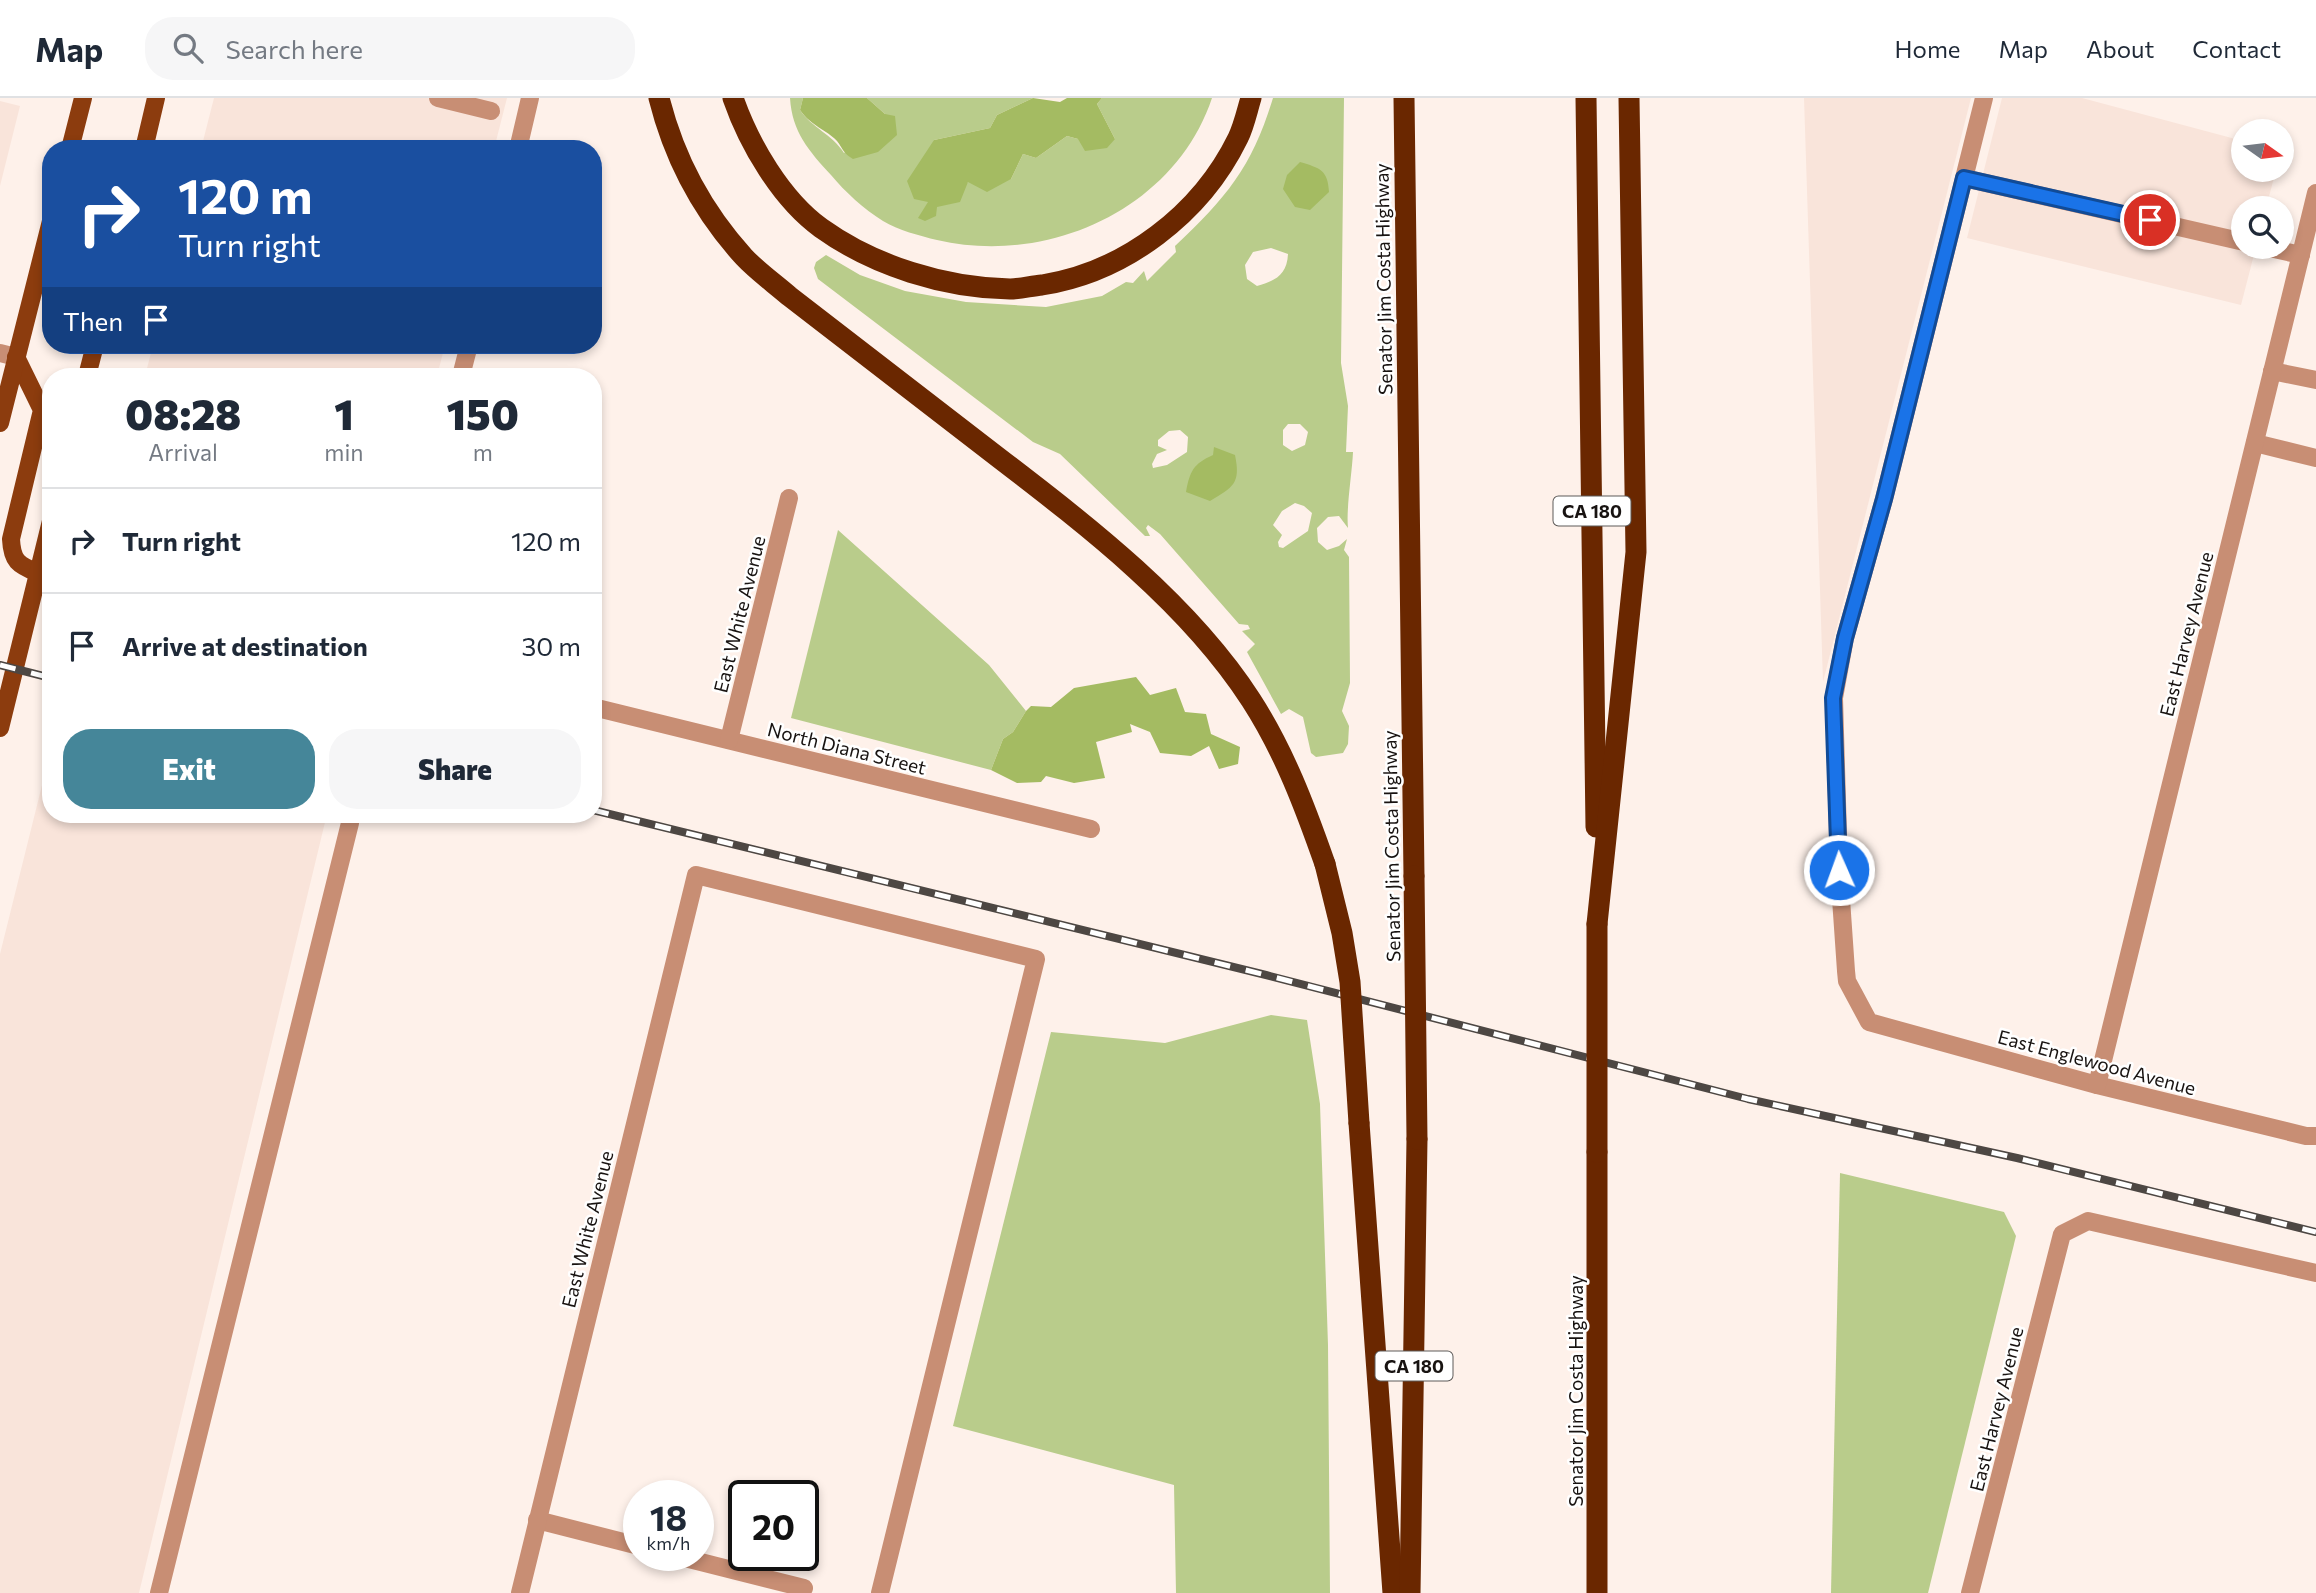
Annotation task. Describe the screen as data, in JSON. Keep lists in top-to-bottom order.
{
  "streets": {
    "highway": ["Senator Jim Costa Highway", "CA 180"],
    "street": [
      "East White Avenue",
      "East Harvey Avenue",
      "North Diana Street",
      "East Englewood Avenue"
    ]
  },
  "crossings": [
    ["East White Avenue", "North Diana Street"],
    ["East Harvey Avenue", "East Englewood Avenue"]
  ],
  "north": "right",
  "page": {
    "header": "Map",
    "search": "Search here",
    "nav": [
      "Home",
      "Map",
      "About",
      "Contact"
    ],
    "turn": ["120 m", "Turn right"],
    "then": "Then",
    "eta": [
      "08:28",
      "Arrival",
      "1",
      "min",
      "150",
      "m"
    ],
    "list": [
      {
        "name": "Turn right",
        "value": "120 m"
      },
      {
        "name": "Arrive at destination",
        "value": "30 m"
      }
    ],
    "buttons": ["Exit", "Share"],
    "speed": "18 km/h",
    "limit": "20"
  }
}
